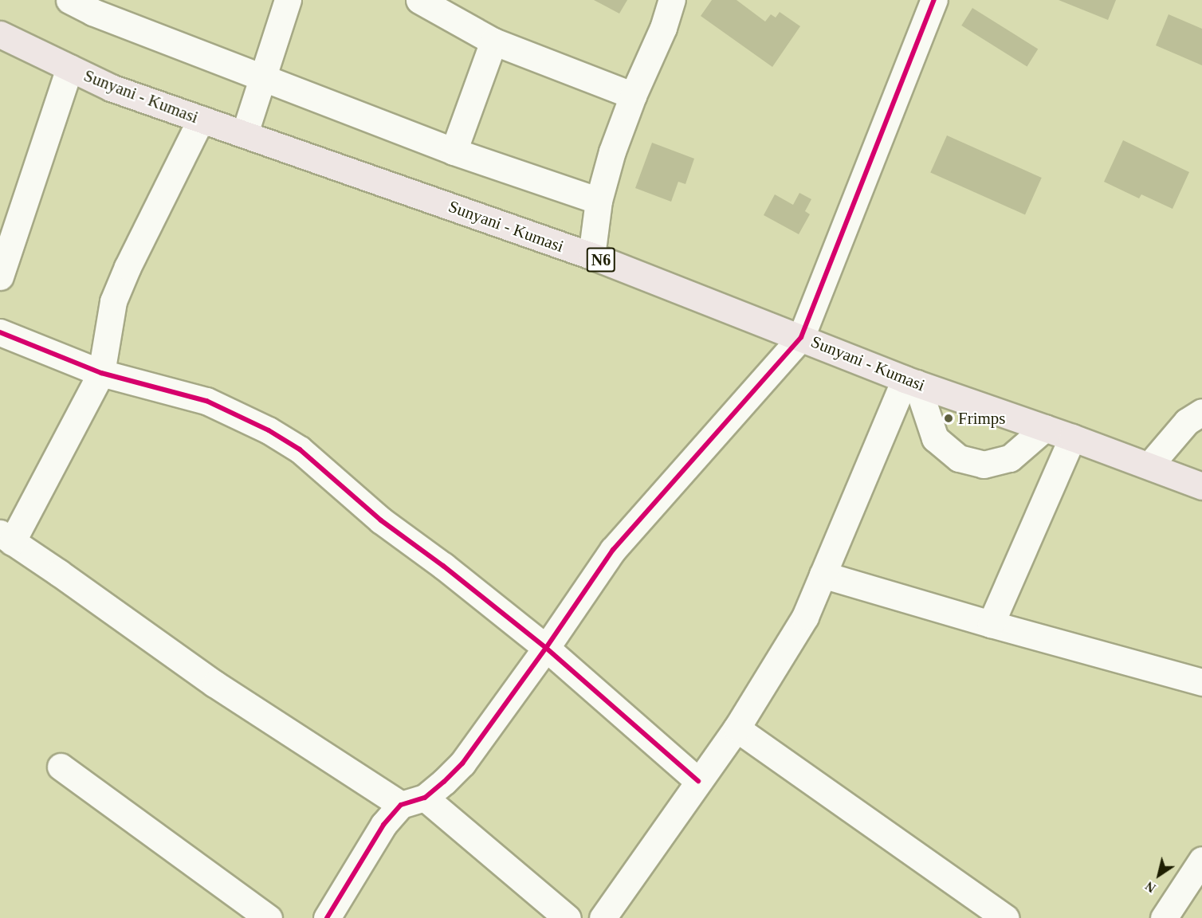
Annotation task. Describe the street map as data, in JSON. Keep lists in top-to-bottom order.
{
  "streets": {
    "main road": ["Sunyani - Kumasi", "N6"]
  },
  "places": ["Frimps"],
  "north": "bottom left"
}
